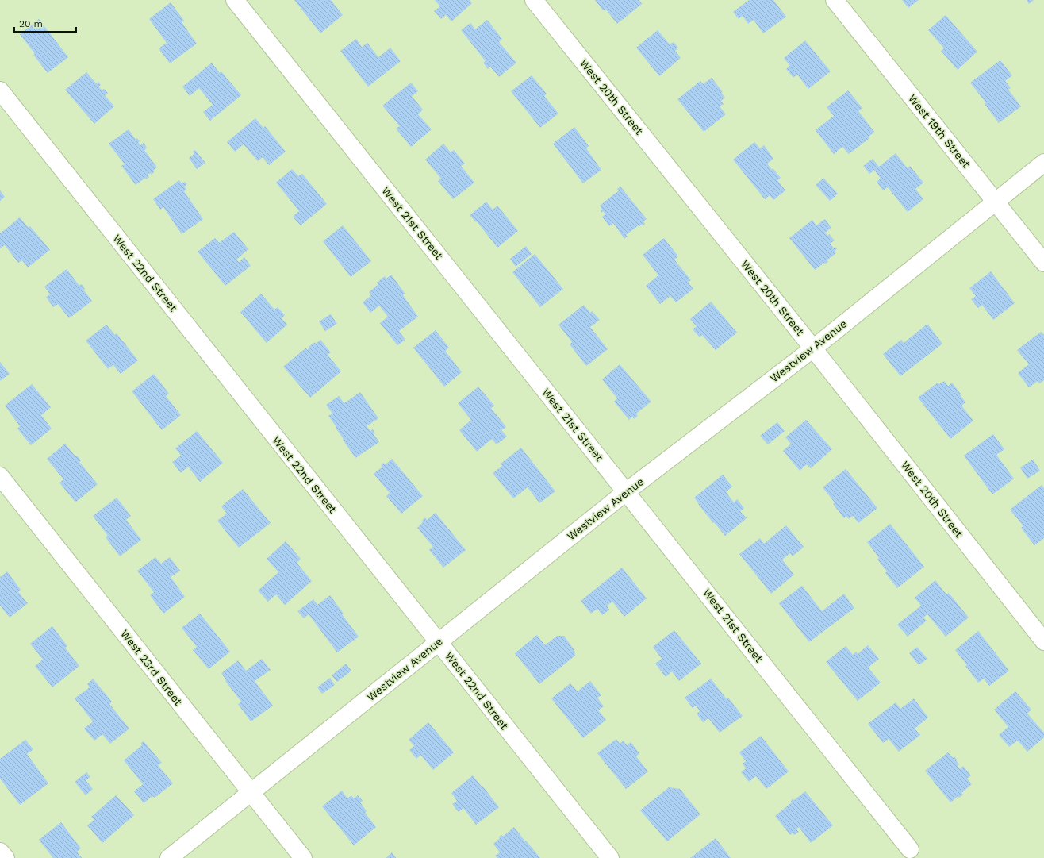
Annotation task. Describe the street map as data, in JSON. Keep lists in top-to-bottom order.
{
  "streets": {
    "street": [
      "West 20th Street",
      "West 19th Street",
      "West 21st Street",
      "West 22nd Street",
      "Westview Avenue",
      "West 23rd Street"
    ]
  },
  "crossings": [
    ["West 20th Street", "Westview Avenue"],
    ["West 19th Street", "Westview Avenue"],
    ["West 21st Street", "Westview Avenue"],
    ["West 22nd Street", "Westview Avenue"],
    ["Westview Avenue", "West 23rd Street"]
  ],
  "scale_bar": "20 m"
}
